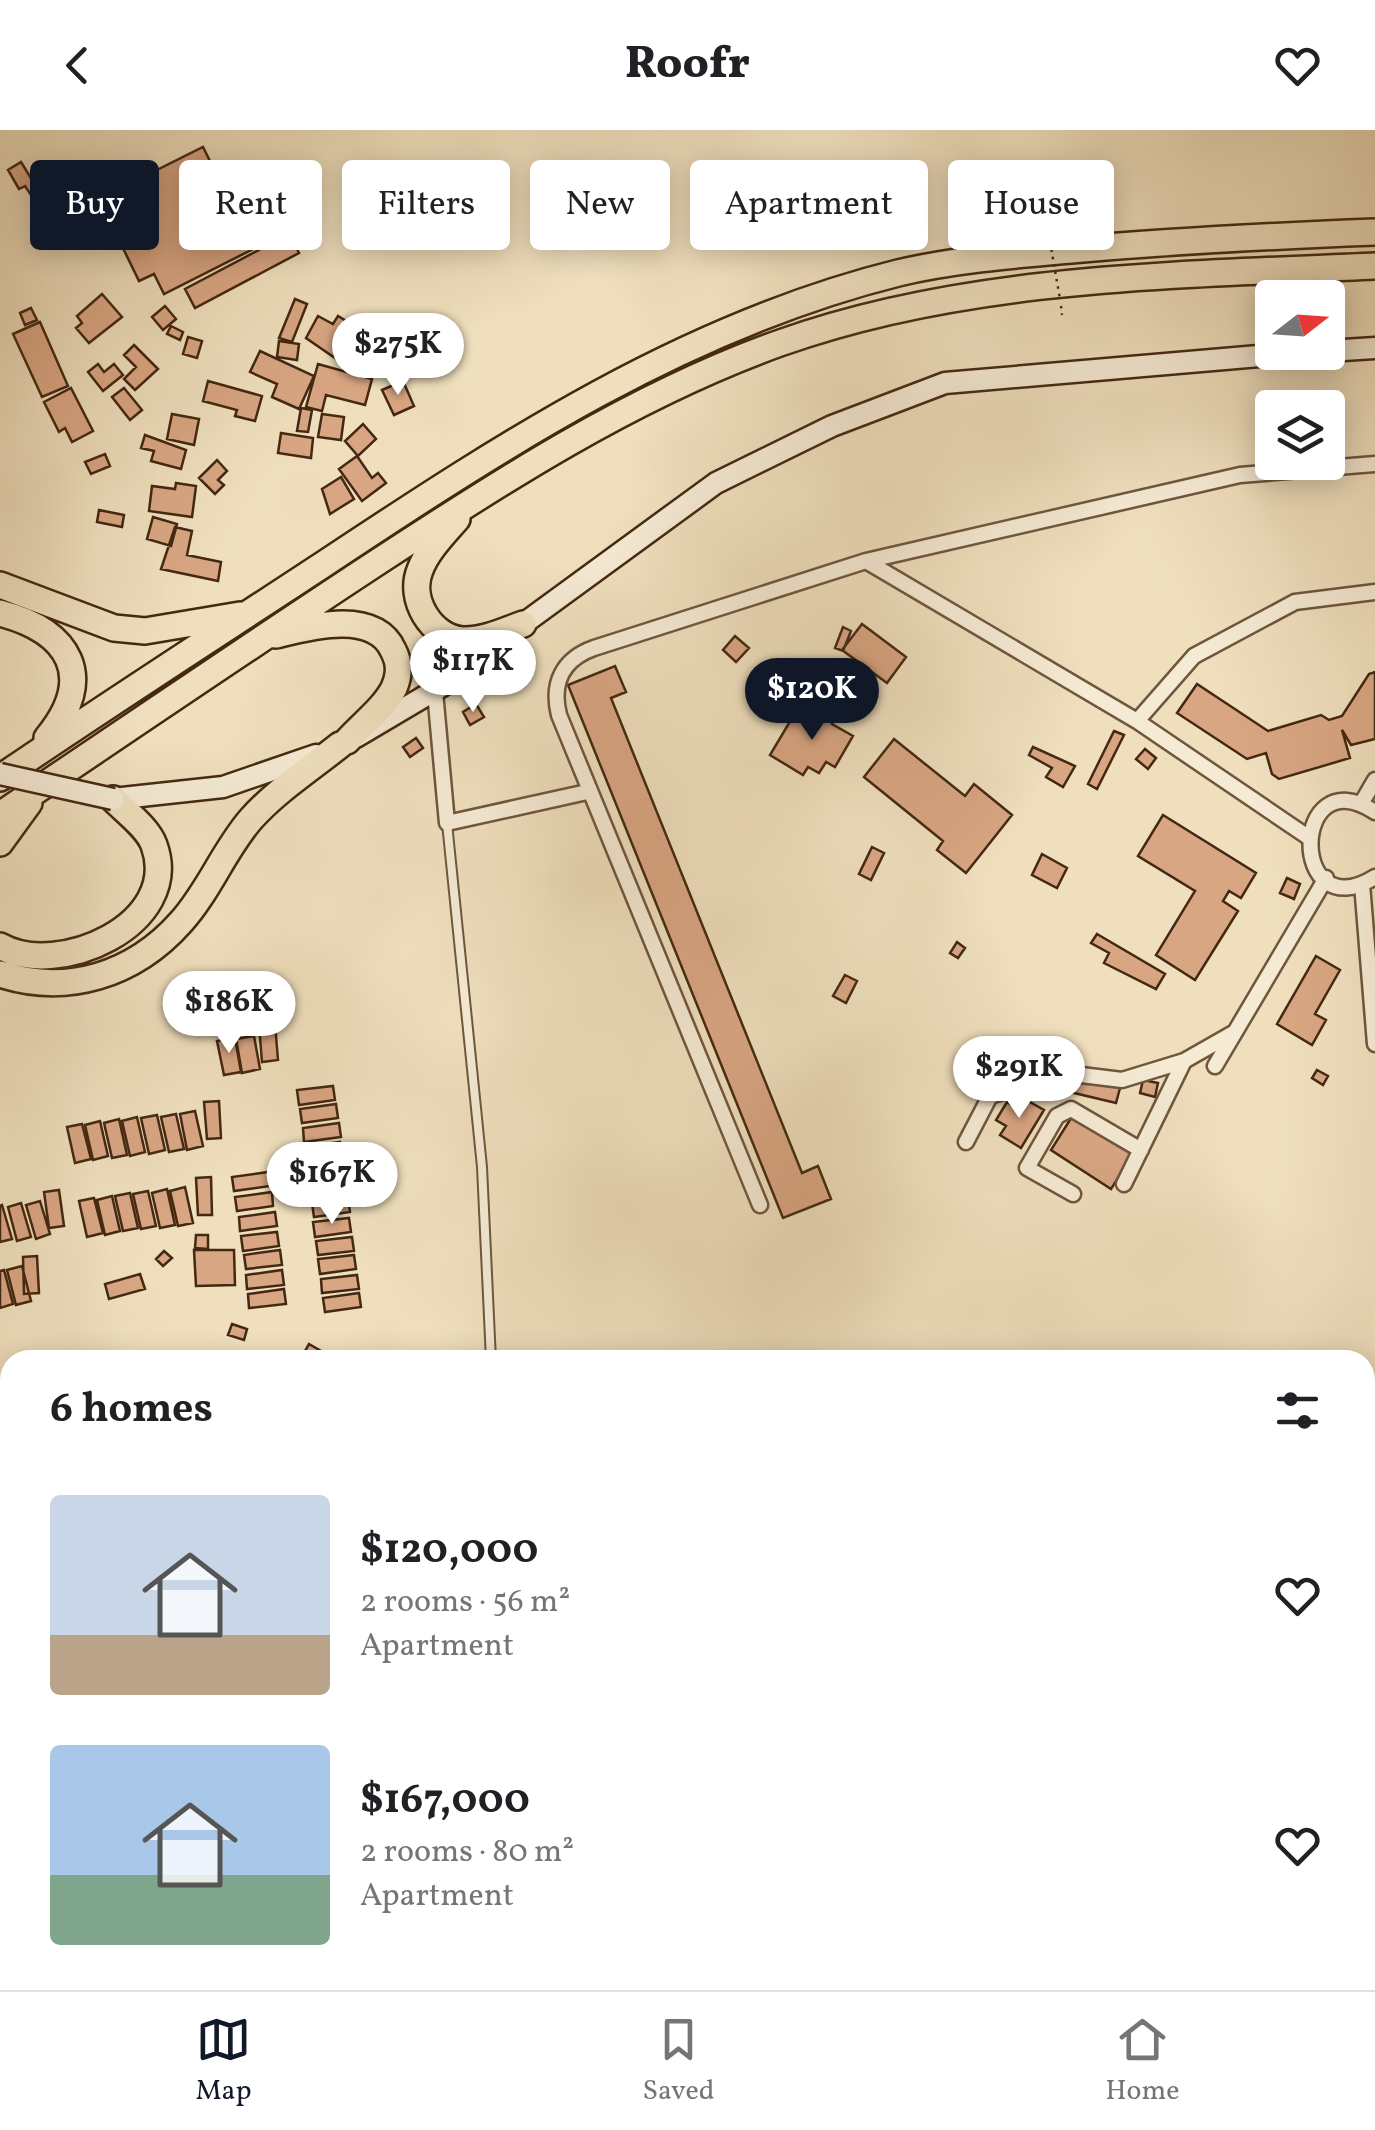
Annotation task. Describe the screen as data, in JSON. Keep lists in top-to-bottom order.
{
  "north": "right",
  "page": {
    "header": "Roofr",
    "chip": [
      "Buy",
      "Rent",
      "Filters",
      "New",
      "Apartment",
      "House"
    ],
    "price": [
      "$275K",
      "$117K",
      "$120K",
      "$186K",
      "$291K",
      "$167K"
    ],
    "heading": "6 homes",
    "list": [
      {
        "name": "$120,000",
        "note": "2 rooms · 56 m² · Apartment"
      },
      {
        "name": "$167,000",
        "note": "2 rooms · 80 m² · Apartment"
      }
    ],
    "tabs": ["Map", "Saved", "Home"]
  }
}
